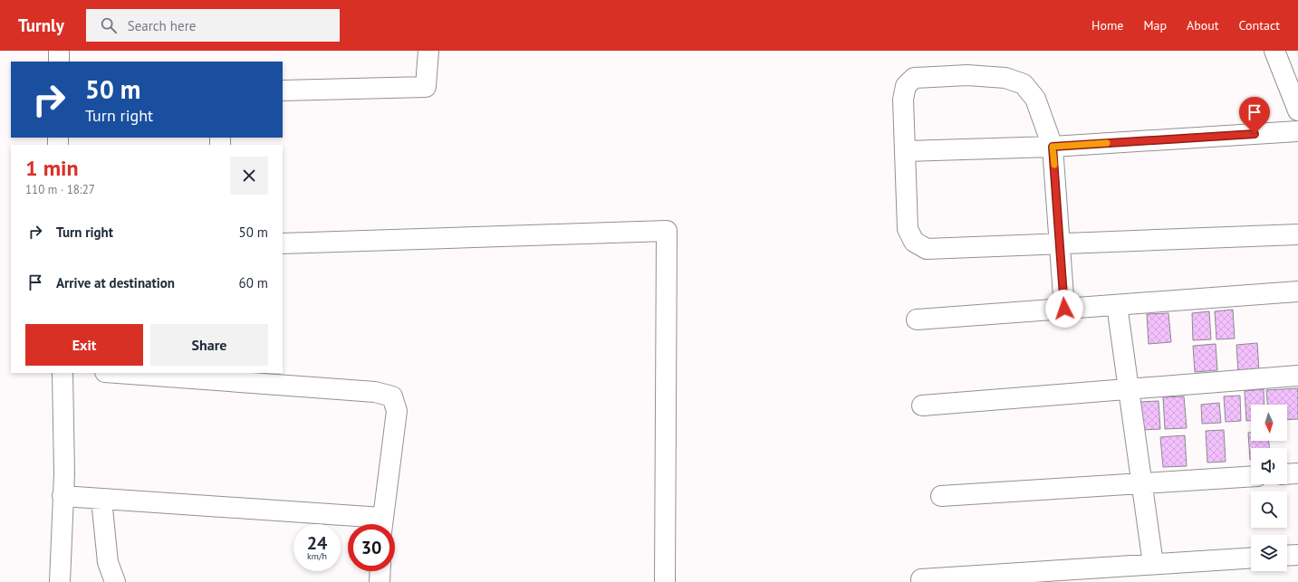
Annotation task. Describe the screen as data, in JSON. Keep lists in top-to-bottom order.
{
  "north": "bottom",
  "page": {
    "header": "Turnly",
    "search": "Search here",
    "nav": [
      "Home",
      "Map",
      "About",
      "Contact"
    ],
    "turn": ["50 m", "Turn right"],
    "heading": ["1 min", "110 m · 18:27"],
    "list": [
      {
        "name": "Turn right",
        "value": "50 m"
      },
      {
        "name": "Arrive at destination",
        "value": "60 m"
      }
    ],
    "buttons": ["Exit", "Share"],
    "speed": "24 km/h",
    "limit": "30"
  }
}
